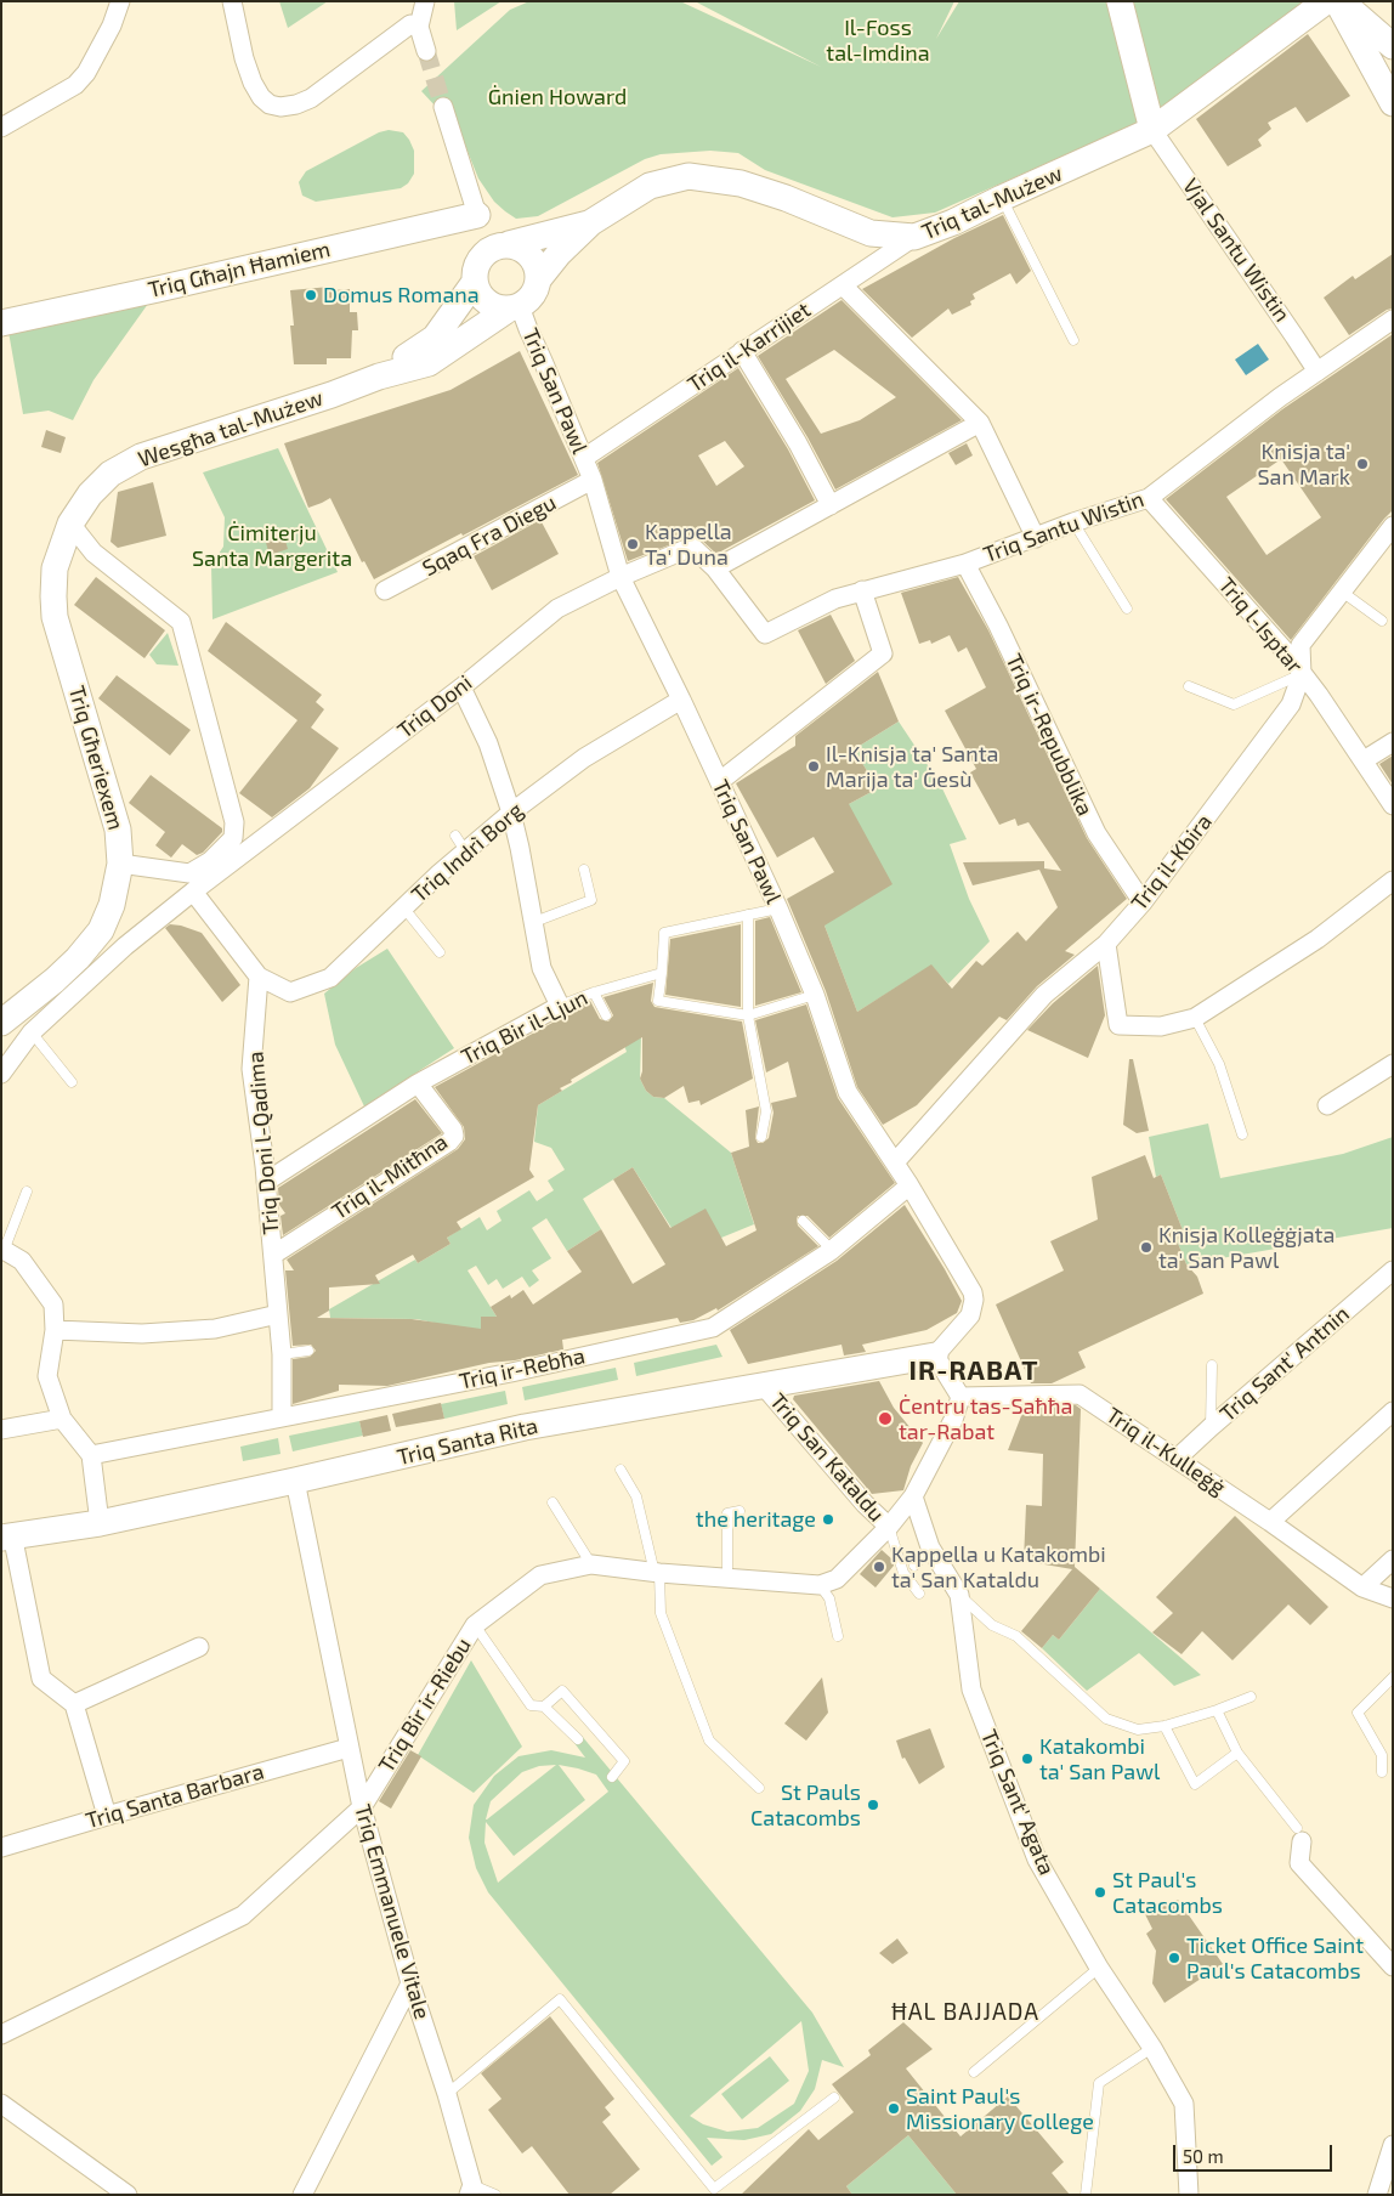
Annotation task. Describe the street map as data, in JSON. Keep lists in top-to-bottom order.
{
  "streets": {
    "street": [
      "Triq tal-Mużew",
      "Vjal Santu Wistin",
      "Triq Għajn Ħamiem",
      "Triq il-Karrijiet",
      "Triq San Pawl",
      "Wesgħa tal-Mużew",
      "Triq Santu Wistin",
      "Sqaq Fra Diegu",
      "Triq l-Isptar",
      "Triq Doni",
      "Triq ir-Repubblika",
      "Triq Għeriexem",
      "Triq Indrì Borg",
      "Triq il-Kbira",
      "Triq Bir il-Ljun",
      "Triq Doni l-Qadima",
      "Triq il-Mitħna",
      "Triq Sant' Antnin",
      "Triq ir-Rebħa",
      "Triq Santa Rita",
      "Triq il-Kulleġġ",
      "Triq San Kataldu",
      "Triq Bir ir-Riebu",
      "Triq Santa Barbara",
      "Triq Sant' Agata",
      "Triq Emmanuele Vitale"
    ]
  },
  "crossings": [
    ["Triq tal-Mużew", "Vjal Santu Wistin"],
    ["Triq tal-Mużew", "Triq il-Karrijiet"],
    ["Triq tal-Mużew", "Triq San Pawl"],
    ["Triq tal-Mużew", "Wesgħa tal-Mużew"],
    ["Vjal Santu Wistin", "Triq Santu Wistin"],
    ["Triq il-Karrijiet", "Triq San Pawl"],
    ["Triq San Pawl", "Wesgħa tal-Mużew"],
    ["Triq San Pawl", "Sqaq Fra Diegu"],
    ["Triq San Pawl", "Triq Doni"],
    ["Triq San Pawl", "Triq Indrì Borg"],
    ["Triq San Pawl", "Triq il-Kbira"],
    ["Triq San Pawl", "Triq ir-Rebħa"],
    ["Triq San Pawl", "Triq Santa Rita"],
    ["Wesgħa tal-Mużew", "Triq Għeriexem"],
    ["Triq Santu Wistin", "Triq l-Isptar"],
    ["Triq Santu Wistin", "Triq Doni"],
    ["Triq Santu Wistin", "Triq ir-Repubblika"],
    ["Triq l-Isptar", "Triq il-Kbira"],
    ["Triq ir-Repubblika", "Triq il-Kbira"],
    ["Triq Indrì Borg", "Triq Doni l-Qadima"],
    ["Triq Bir il-Ljun", "Triq Doni l-Qadima"],
    ["Triq Bir il-Ljun", "Triq il-Mitħna"],
    ["Triq Doni l-Qadima", "Triq il-Mitħna"],
    ["Triq Doni l-Qadima", "Triq ir-Rebħa"],
    ["Triq Sant' Antnin", "Triq il-Kulleġġ"],
    ["Triq Santa Rita", "Triq San Kataldu"],
    ["Triq Santa Rita", "Triq Emmanuele Vitale"],
    ["Triq il-Kulleġġ", "Triq San Kataldu"],
    ["Triq San Kataldu", "Triq Sant' Agata"],
    ["Triq Bir ir-Riebu", "Triq Emmanuele Vitale"],
    ["Triq Santa Barbara", "Triq Emmanuele Vitale"]
  ],
  "districts": ["IR-RABAT", "ĦAL BAJJADA"],
  "parks": ["Il-Foss tal-Imdina", "Ġnien Howard", "Ċimiterju Santa Margerita"],
  "places": [
    "Domus Romana",
    "Knisja ta' San Mark",
    "Kappella Ta' Duna",
    "Il-Knisja ta' Santa Marija ta' Ġesù",
    "Knisja Kolleġġjata ta' San Pawl",
    "Ċentru tas-Saħħa tar-Rabat",
    "the heritage",
    "Kappella u Katakombi ta' San Kataldu",
    "Katakombi ta' San Pawl",
    "St Pauls Catacombs",
    "St Paul's Catacombs",
    "Ticket Office Saint Paul's Catacombs",
    "Saint Paul's Missionary College"
  ],
  "scale_bar": "50 m"
}
